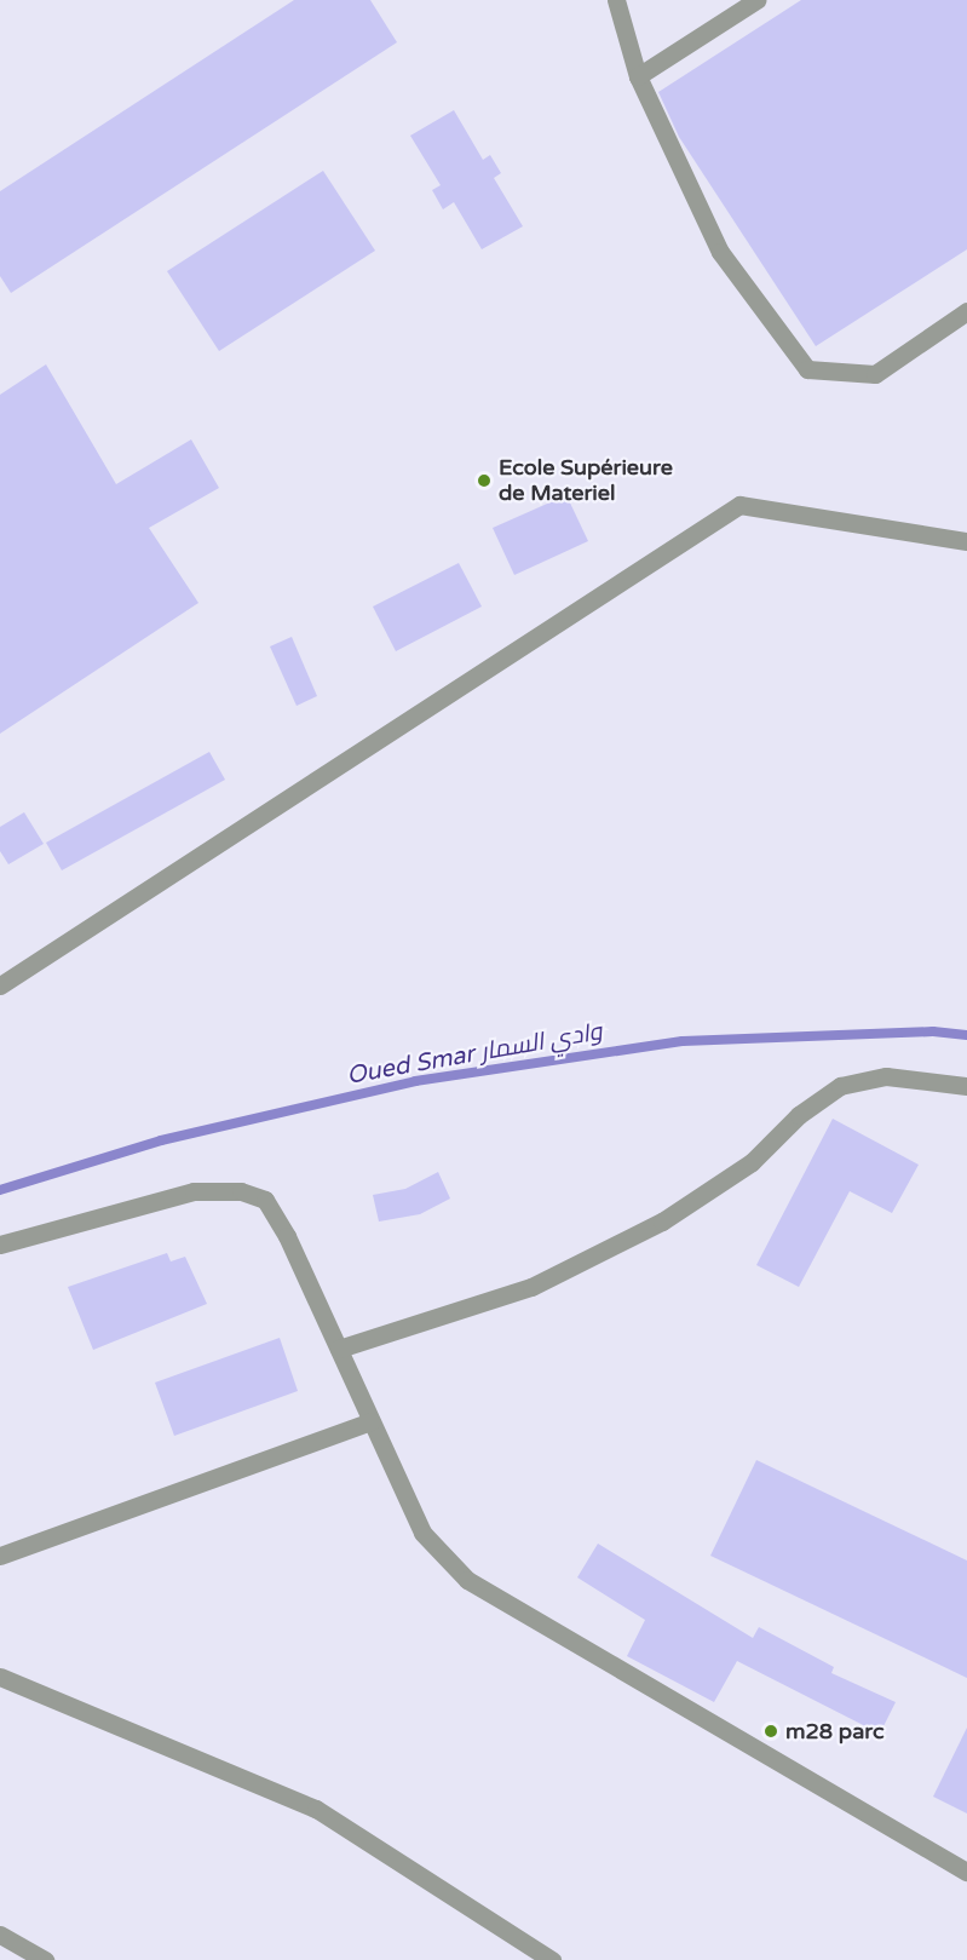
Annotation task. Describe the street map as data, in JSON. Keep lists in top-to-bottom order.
{
  "water": ["Oued Smar وادي السمار"],
  "places": ["Ecole Supérieure de Materiel", "m28 parc"]
}
